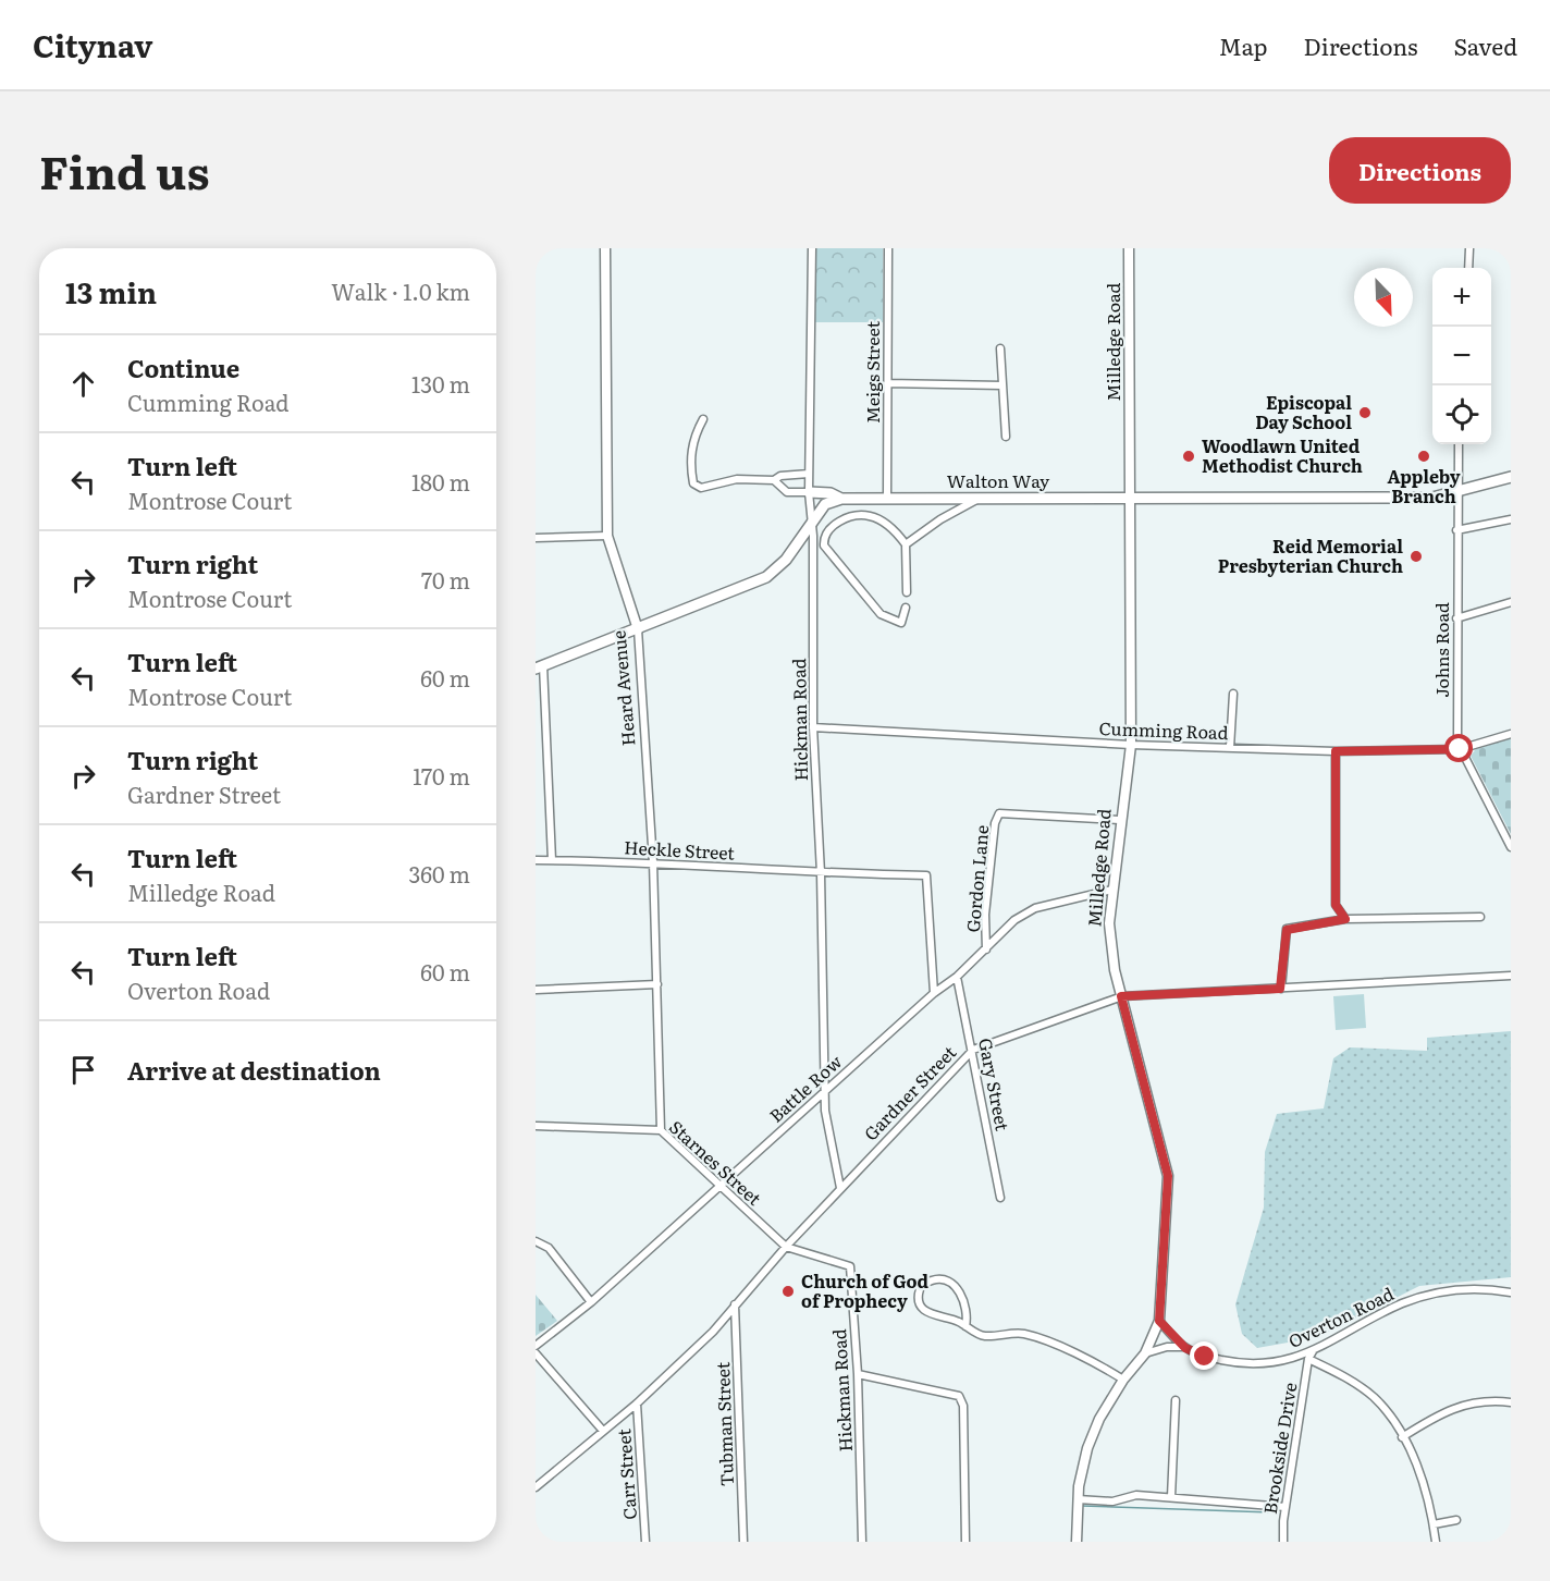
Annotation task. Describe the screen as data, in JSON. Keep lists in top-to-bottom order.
{
  "streets": {
    "main road": ["Walton Way"],
    "street": [
      "Milledge Road",
      "Meigs Street",
      "Johns Road",
      "Heard Avenue",
      "Hickman Road",
      "Cumming Road",
      "Heckle Street",
      "Gordon Lane",
      "Gary Street",
      "Battle Row",
      "Gardner Street",
      "Starnes Street",
      "Overton Road",
      "Tubman Street",
      "Brookside Drive",
      "Carr Street"
    ]
  },
  "crossings": [
    ["Milledge Road", "Walton Way"],
    ["Milledge Road", "Cumming Road"],
    ["Milledge Road", "Gordon Lane"],
    ["Milledge Road", "Battle Row"],
    ["Milledge Road", "Gardner Street"],
    ["Milledge Road", "Overton Road"],
    ["Meigs Street", "Walton Way"],
    ["Walton Way", "Johns Road"],
    ["Walton Way", "Hickman Road"],
    ["Johns Road", "Cumming Road"],
    ["Heard Avenue", "Heckle Street"],
    ["Heard Avenue", "Starnes Street"],
    ["Hickman Road", "Cumming Road"],
    ["Hickman Road", "Heckle Street"],
    ["Hickman Road", "Battle Row"],
    ["Hickman Road", "Gardner Street"],
    ["Hickman Road", "Starnes Street"],
    ["Gordon Lane", "Battle Row"],
    ["Gary Street", "Battle Row"],
    ["Gary Street", "Gardner Street"],
    ["Battle Row", "Starnes Street"],
    ["Gardner Street", "Starnes Street"],
    ["Gardner Street", "Tubman Street"],
    ["Gardner Street", "Carr Street"]
  ],
  "places": [
    "Episcopal Day School",
    "Woodlawn United Methodist Church",
    "Appleby Branch",
    "Reid Memorial Presbyterian Church",
    "Church of God of Prophecy"
  ],
  "north": "bottom right",
  "page": {
    "header": "Citynav",
    "nav": ["Map", "Directions", "Saved"],
    "title": "Find us",
    "buttons": "Directions",
    "heading": ["13 min", "Walk · 1.0 km"],
    "map_buttons": ["+", "−"],
    "list": [
      ["Continue", "Cumming Road", "130 m"],
      ["Turn left", "Montrose Court", "180 m"],
      ["Turn right", "Montrose Court", "70 m"],
      ["Turn left", "Montrose Court", "60 m"],
      ["Turn right", "Gardner Street", "170 m"],
      ["Turn left", "Milledge Road", "360 m"],
      ["Turn left", "Overton Road", "60 m"],
      "Arrive at destination"
    ]
  }
}
